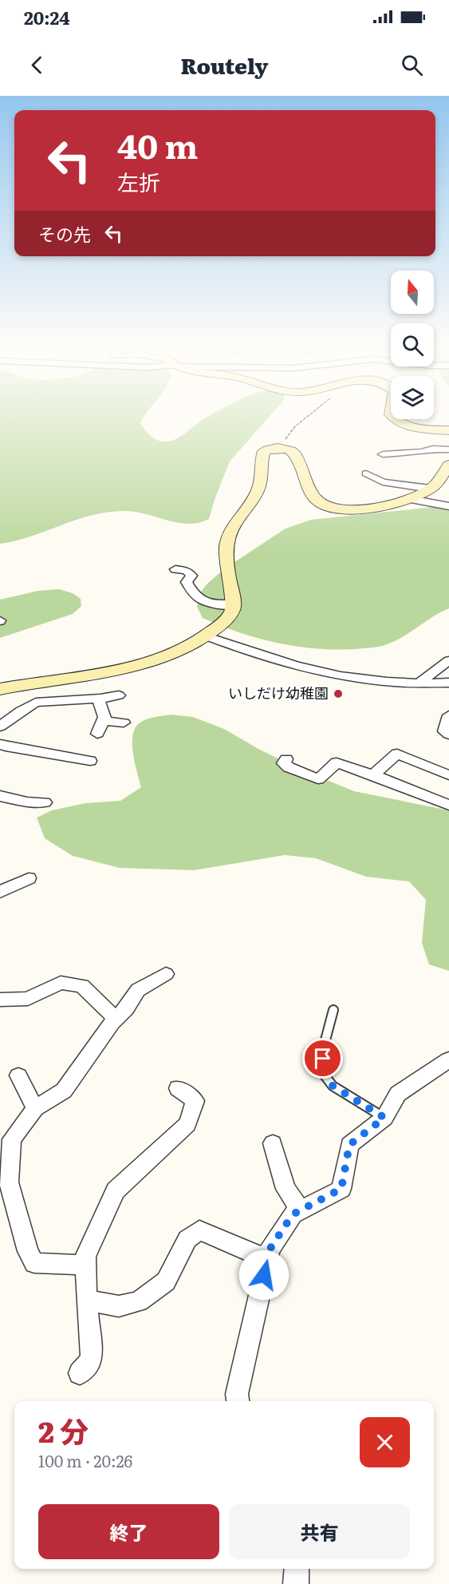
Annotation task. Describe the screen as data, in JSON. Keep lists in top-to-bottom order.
{
  "places": ["いしだけ幼稚園"],
  "north": "top",
  "page": {
    "status": "20:24",
    "header": "Routely",
    "turn": ["40 m", "左折"],
    "then": "その先",
    "heading": ["2 分", "100 m · 20:26"],
    "buttons": ["終了", "共有"]
  }
}
